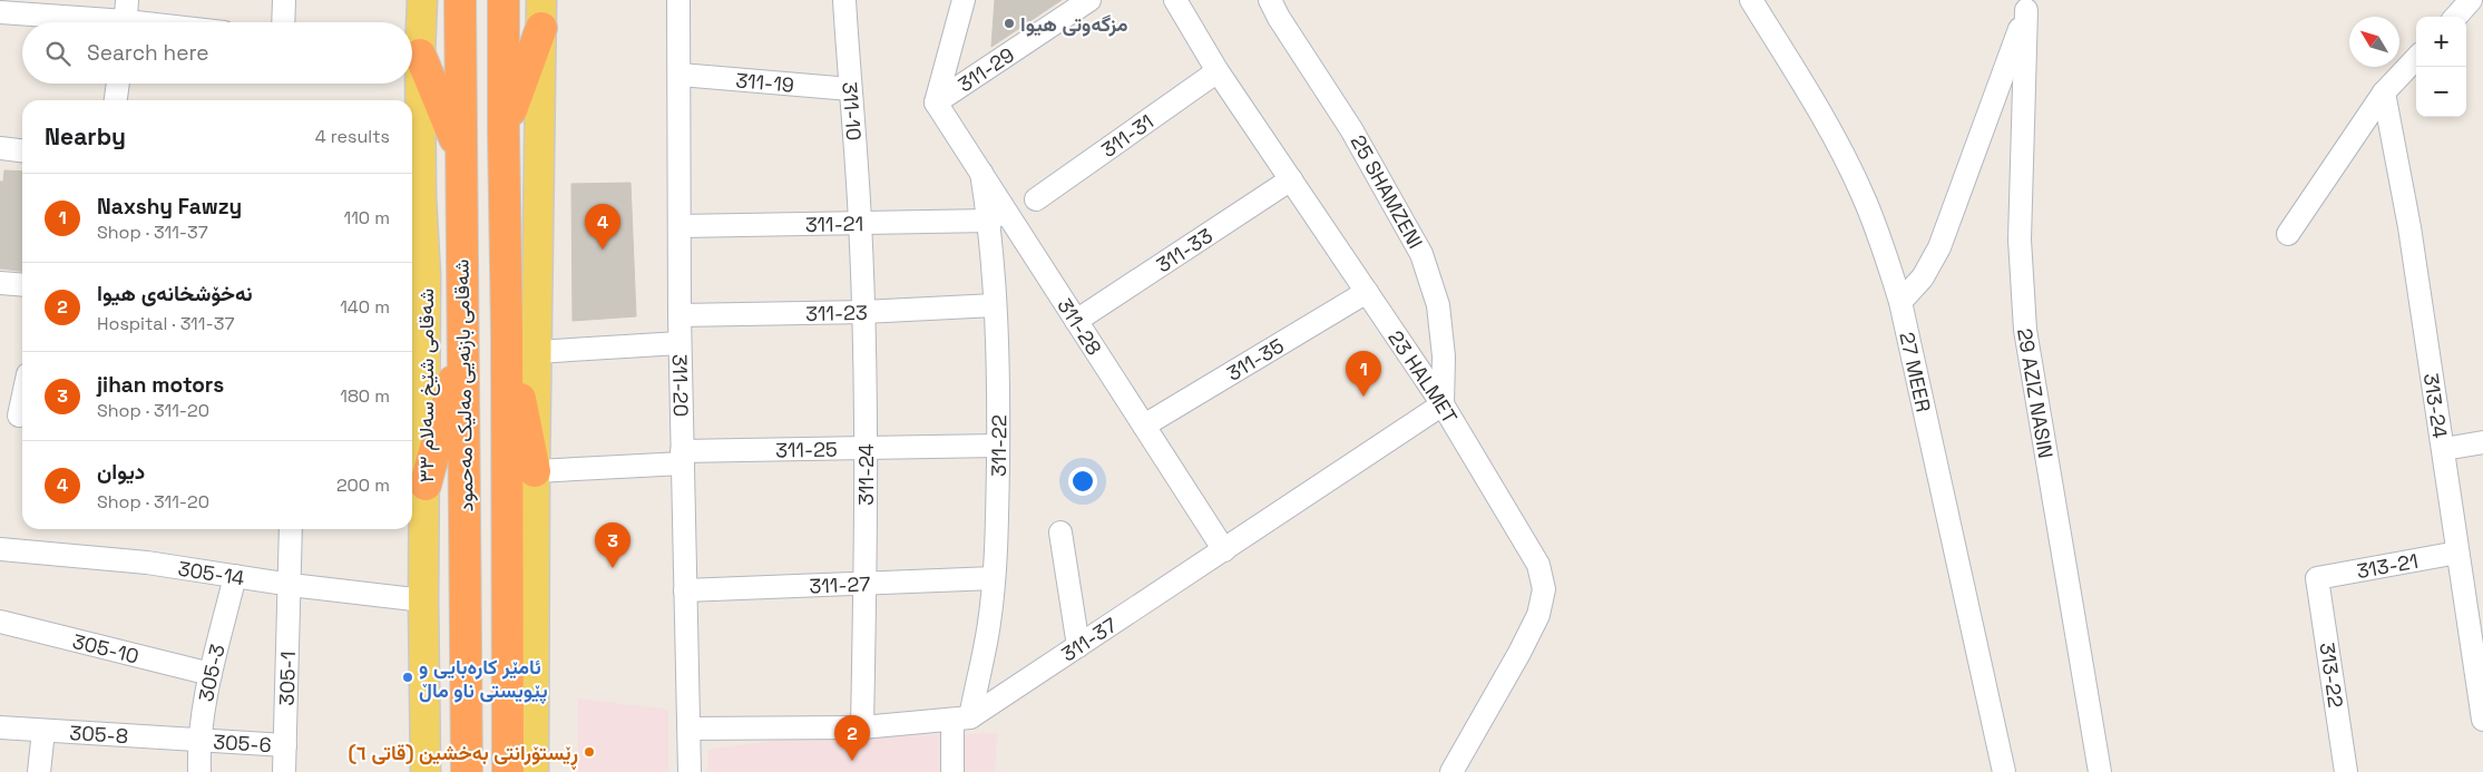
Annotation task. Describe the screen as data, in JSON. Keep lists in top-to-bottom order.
{
  "streets": {
    "highway": ["شەقامی بازنەیی مەلیک مەحمود"],
    "main road": ["شەقامی شێخ سەلام ٣٣"],
    "street": [
      "311-29",
      "311-19",
      "311-10",
      "311-31",
      "25 SHAMZENI",
      "311-21",
      "311-33",
      "311-23",
      "311-28",
      "311-35",
      "27 MEER",
      "23 HALMET",
      "311-20",
      "29 AZIZ NASIN",
      "313-24",
      "311-22",
      "311-25",
      "311-24",
      "313-21",
      "305-14",
      "311-27",
      "311-37",
      "305-10",
      "305-3",
      "313-22",
      "305-1",
      "305-8",
      "305-6"
    ]
  },
  "crossings": [
    ["311-29", "311-22"],
    ["311-19", "311-10"],
    ["311-19", "311-20"],
    ["311-10", "311-21"],
    ["311-10", "311-24"],
    ["311-31", "23 HALMET"],
    ["25 SHAMZENI", "23 HALMET"],
    ["25 SHAMZENI", "311-37"],
    ["311-21", "311-28"],
    ["311-21", "311-20"],
    ["311-21", "311-22"],
    ["311-21", "311-24"],
    ["311-33", "311-28"],
    ["311-33", "23 HALMET"],
    ["311-23", "311-20"],
    ["311-23", "311-22"],
    ["311-23", "311-24"],
    ["311-28", "311-35"],
    ["311-28", "311-22"],
    ["311-28", "311-37"],
    ["311-35", "23 HALMET"],
    ["27 MEER", "29 AZIZ NASIN"],
    ["23 HALMET", "311-37"],
    ["شەقامی شێخ سەلام ٣٣", "305-14"],
    ["311-20", "311-25"],
    ["311-20", "311-27"],
    ["311-20", "311-37"],
    ["313-24", "313-21"],
    ["311-22", "311-25"],
    ["311-22", "311-27"],
    ["311-22", "311-37"],
    ["311-25", "311-24"],
    ["311-24", "311-27"],
    ["311-24", "311-37"],
    ["313-21", "313-22"],
    ["305-14", "305-3"],
    ["305-14", "305-1"],
    ["305-10", "305-3"],
    ["305-3", "305-8"],
    ["305-3", "305-6"],
    ["305-1", "305-6"],
    ["305-8", "305-6"]
  ],
  "places": ["مزگەوتی هیوا", "ئامێر کارەبایی و پێویستی ناو ماڵ", "ڕێستۆرانتی بە‌خشین (قاتی ٦)"],
  "north": "top left",
  "page": {
    "map_buttons": ["+", "−"],
    "search": "Search here",
    "heading": ["Nearby", "4 results"],
    "list": [
      {
        "mark": "1",
        "name": "Naxshy Fawzy",
        "note": "Shop · 311-37",
        "value": "110 m"
      },
      {
        "mark": "2",
        "name": "نەخۆشخانەی هیوا",
        "note": "Hospital · 311-37",
        "value": "140 m"
      },
      {
        "mark": "3",
        "name": "jihan motors",
        "note": "Shop · 311-20",
        "value": "180 m"
      },
      {
        "mark": "4",
        "name": "دیوان",
        "note": "Shop · 311-20",
        "value": "200 m"
      }
    ],
    "pins": [
      "4",
      "1",
      "3",
      "2"
    ]
  }
}
